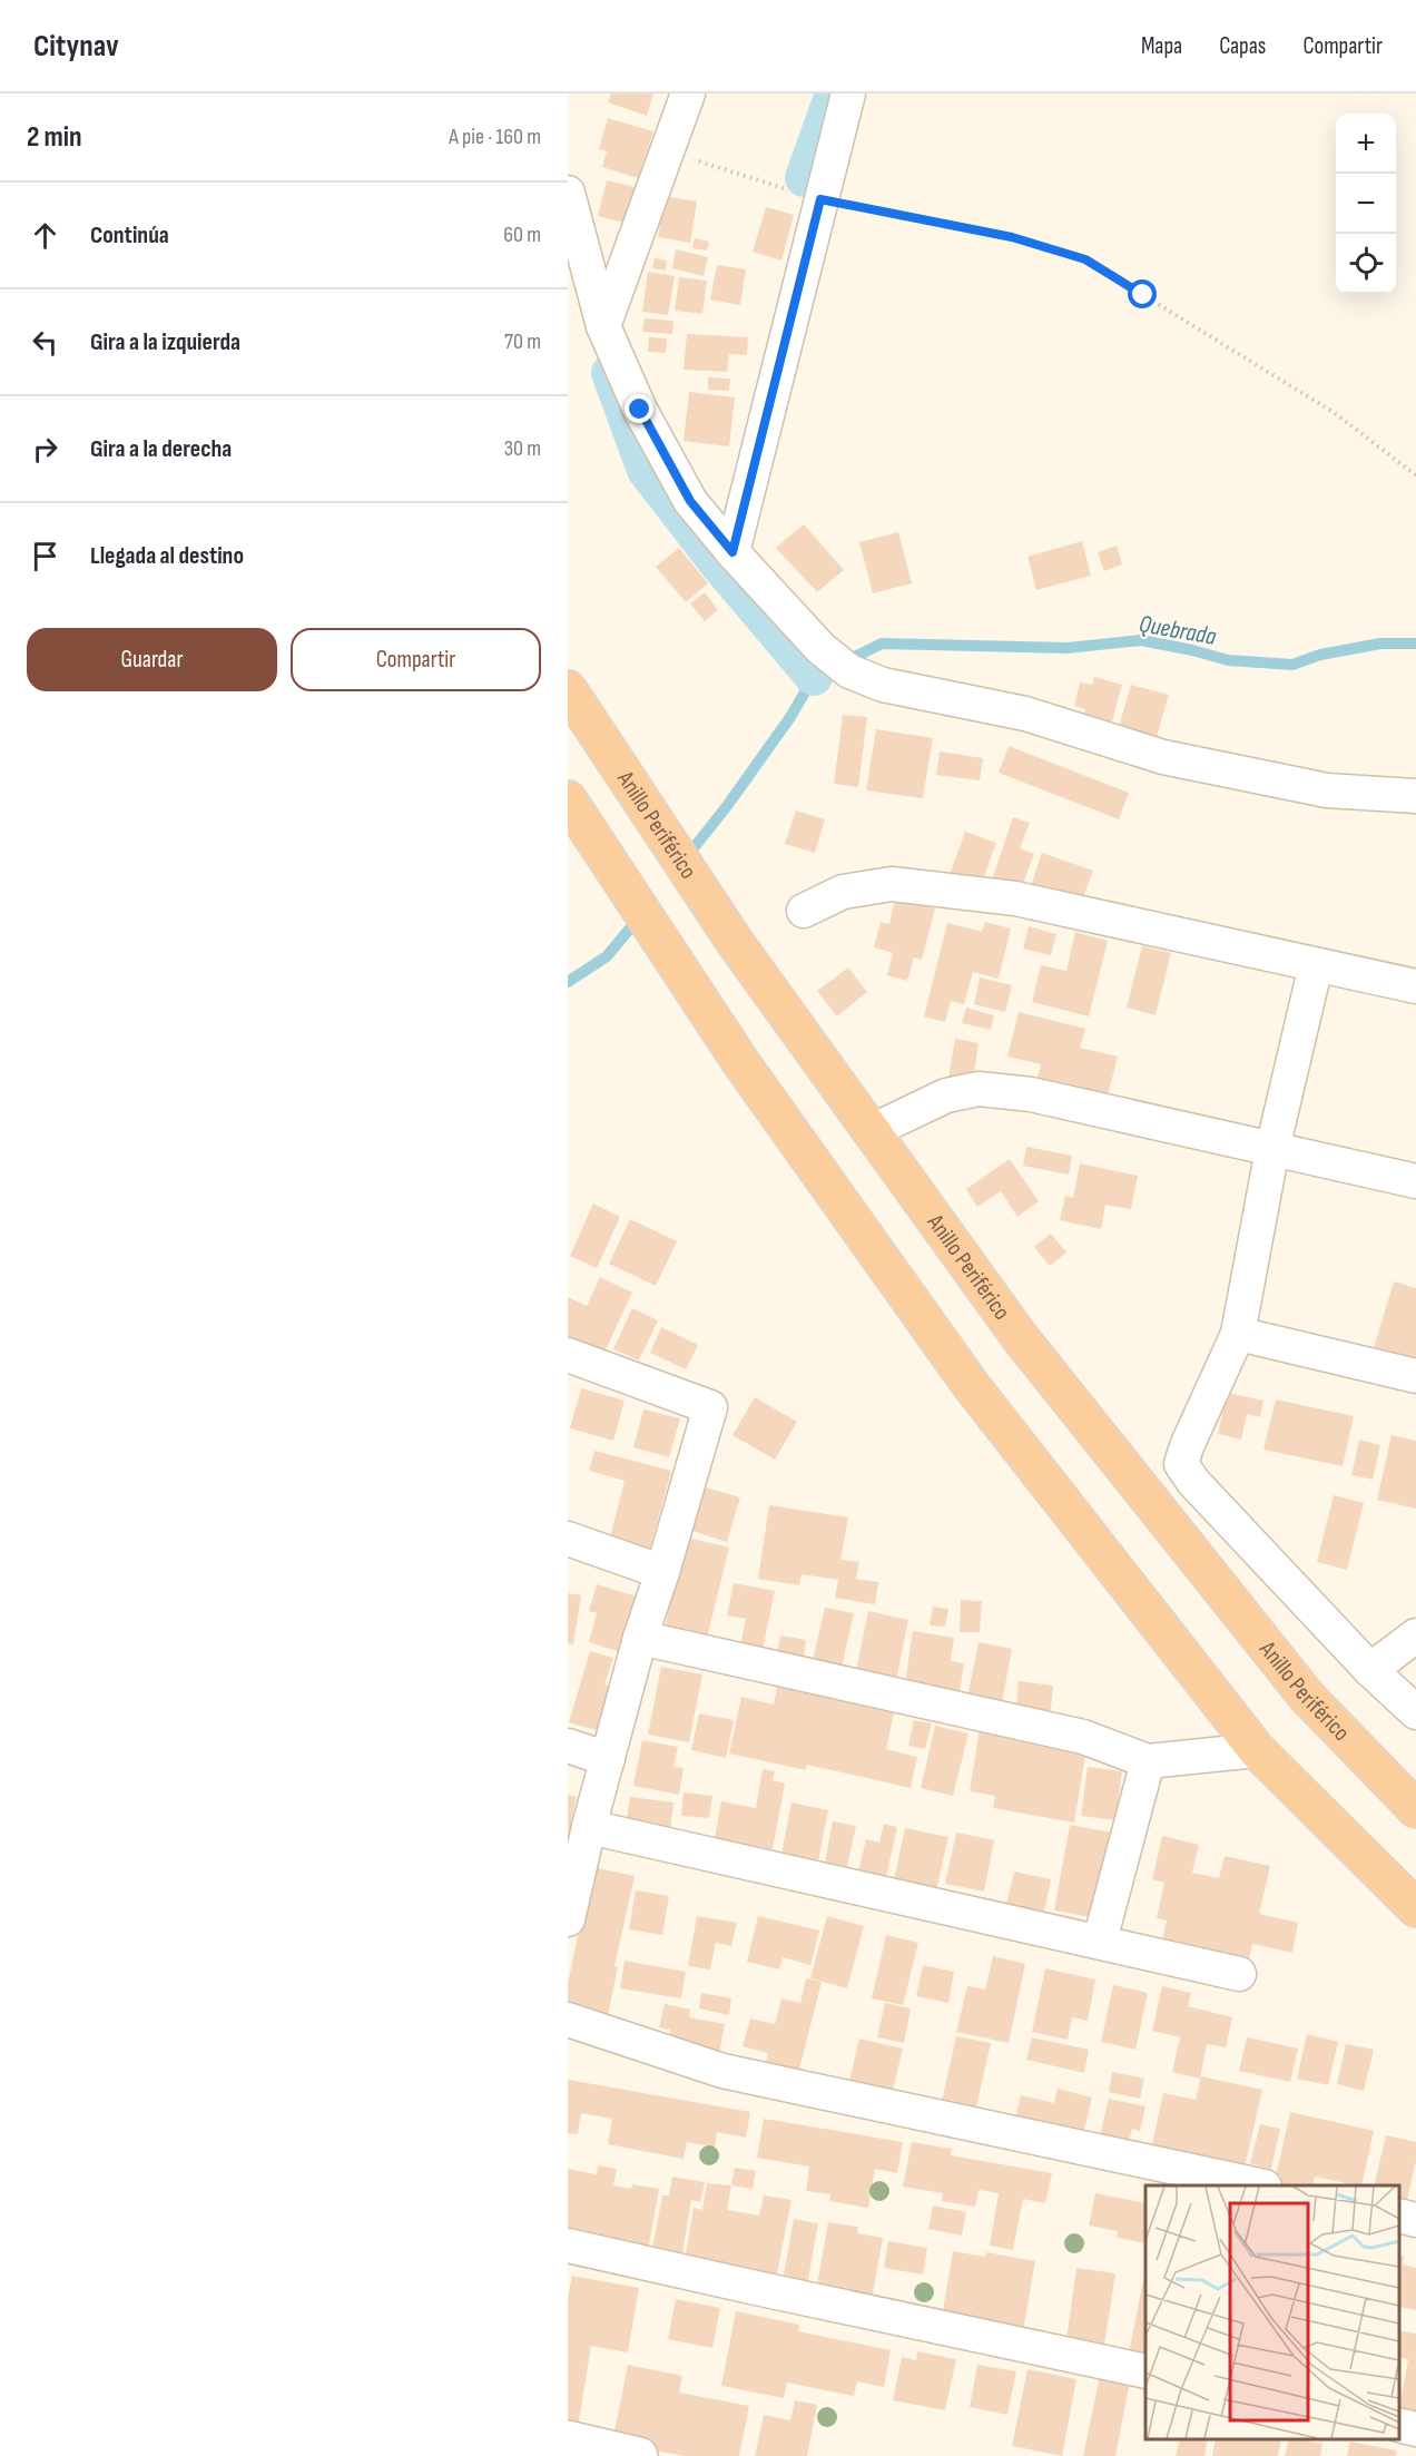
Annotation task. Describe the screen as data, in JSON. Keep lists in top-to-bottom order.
{
  "streets": {
    "highway": ["Anillo Periférico"]
  },
  "water": ["Quebrada"],
  "page": {
    "header": "Citynav",
    "nav": ["Mapa", "Capas", "Compartir"],
    "heading": ["2 min", "A pie · 160 m"],
    "map_buttons": ["+", "−"],
    "list": [
      ["Continúa", "60 m"],
      ["Gira a la izquierda", "70 m"],
      ["Gira a la derecha", "30 m"],
      "Llegada al destino"
    ],
    "buttons": ["Guardar", "Compartir"]
  }
}
